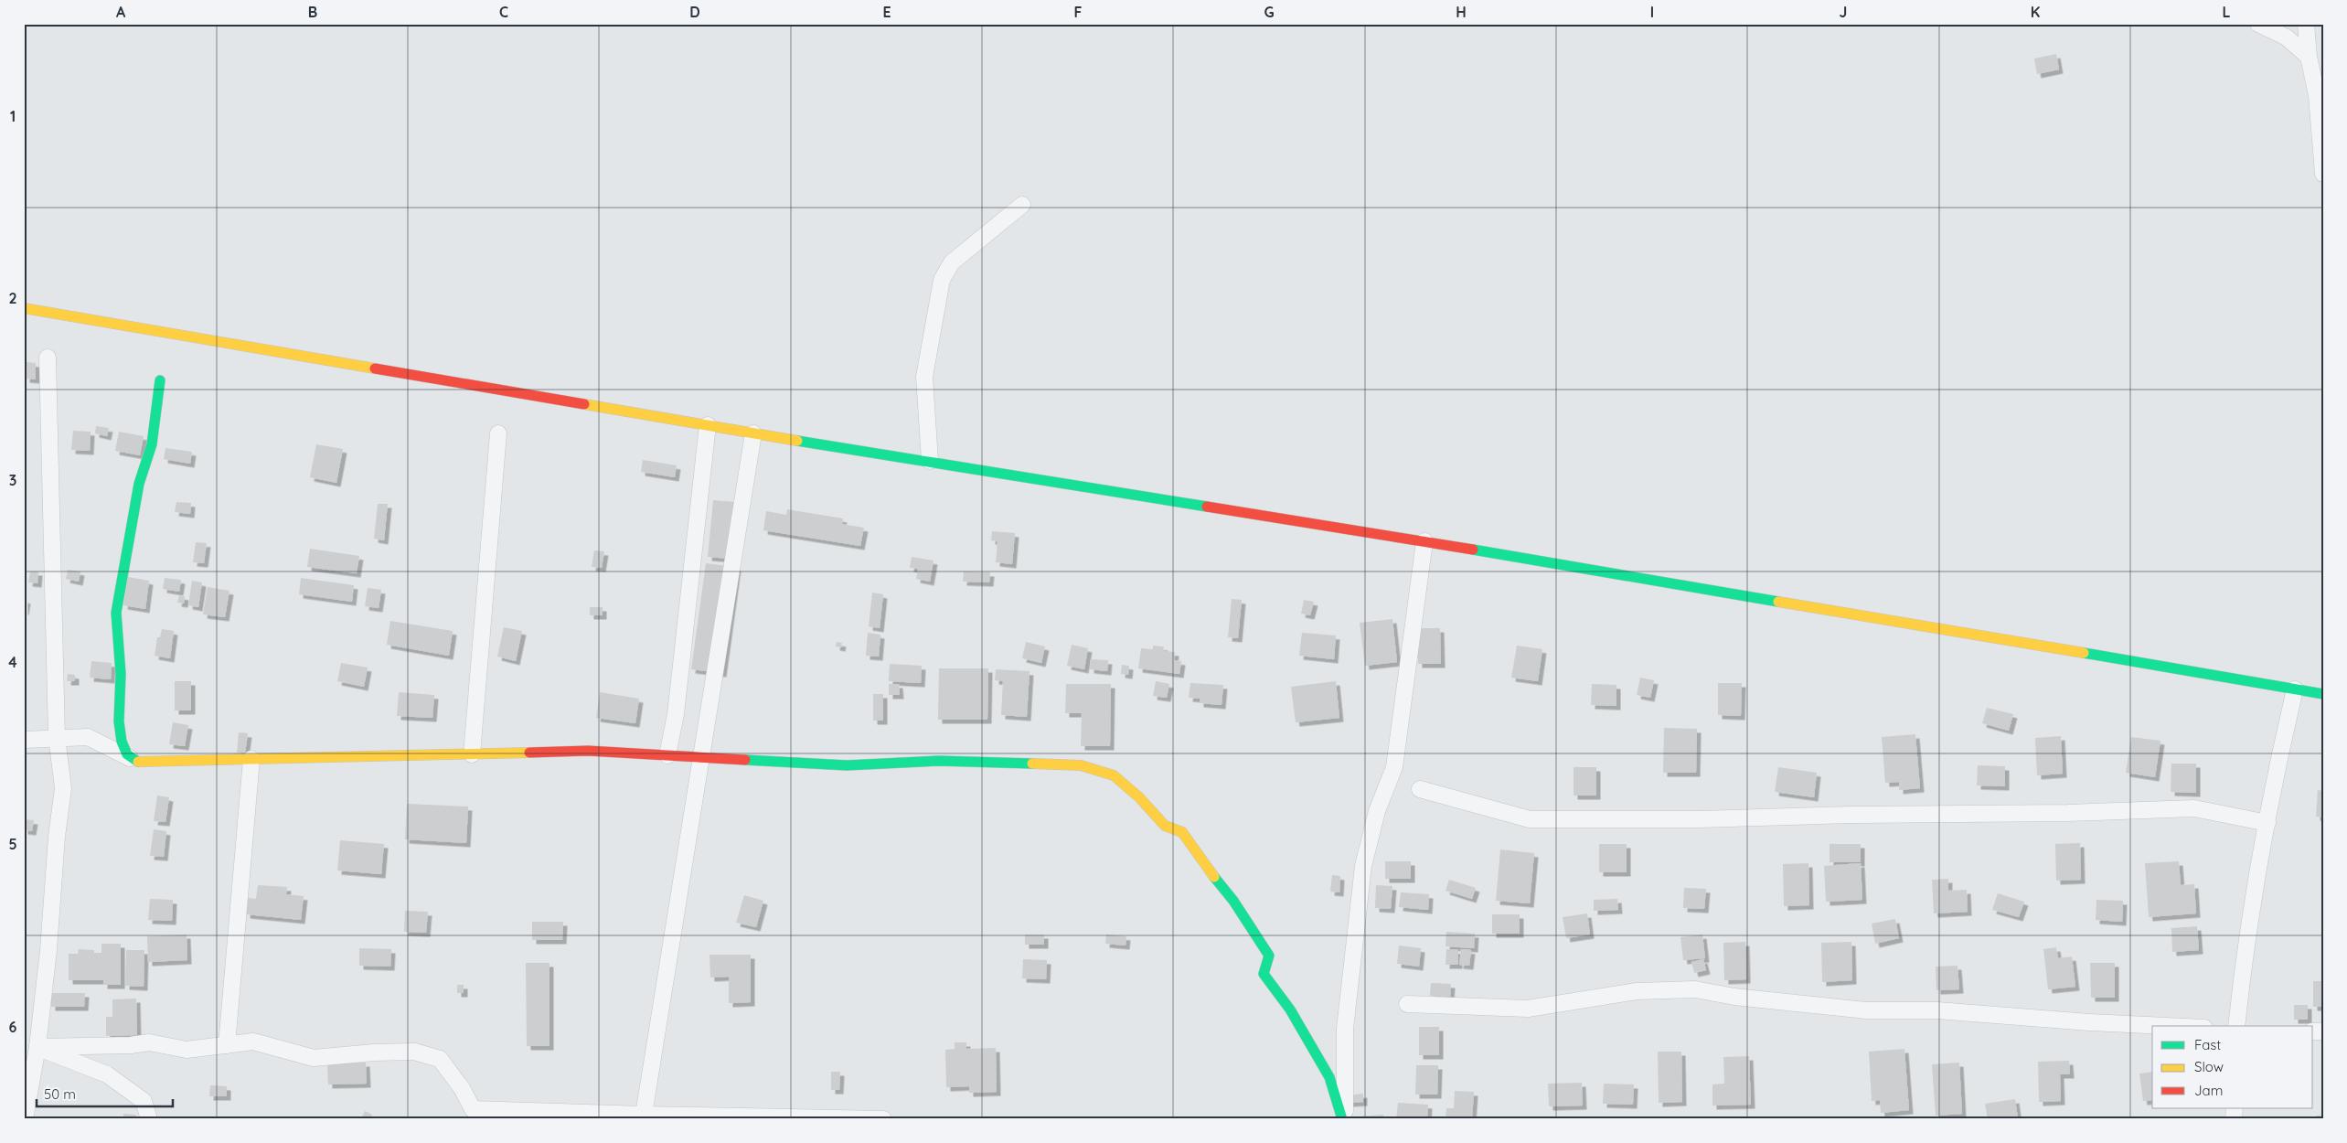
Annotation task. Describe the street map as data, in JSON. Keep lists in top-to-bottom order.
{
  "legend": ["Fast", "Slow", "Jam"],
  "scale_bar": "50 m",
  "grid": {
    "columns": [
      "A",
      "B",
      "C",
      "D",
      "E",
      "F",
      "G",
      "H",
      "I",
      "J",
      "K",
      "L"
    ],
    "rows": [
      "1",
      "2",
      "3",
      "4",
      "5",
      "6"
    ]
  }
}
